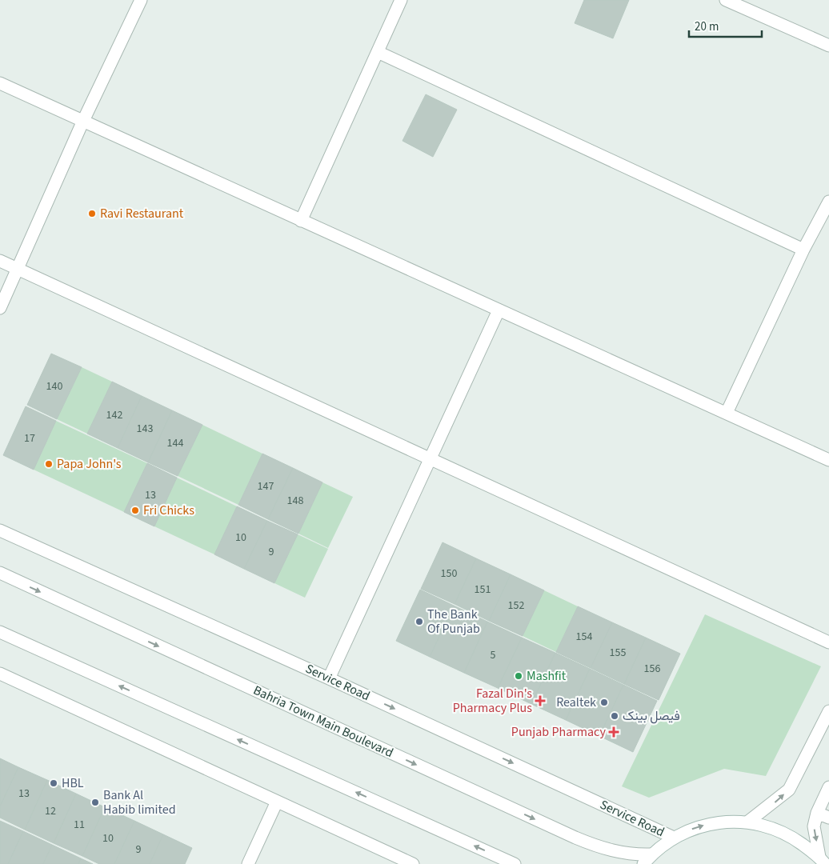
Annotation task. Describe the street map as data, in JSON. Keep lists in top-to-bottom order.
{
  "streets": {
    "street": ["Service Road", "Bahria Town Main Boulevard"]
  },
  "places": {
    "other": [
      "Ravi Restaurant",
      "Papa John's",
      "Fri Chicks",
      "The Bank Of Punjab",
      "Mashfit",
      "Realtek",
      "فیصل بینک",
      "HBL",
      "Bank Al Habib limited"
    ],
    "health": ["Fazal Din's Pharmacy Plus", "Punjab Pharmacy"]
  },
  "house_numbers": [
    "140",
    "142",
    "143",
    "17",
    "144",
    "147",
    "13",
    "148",
    "10",
    "9",
    "150",
    "151",
    "152",
    "154",
    "155",
    "5",
    "156",
    "13",
    "12",
    "11",
    "10",
    "9"
  ],
  "scale_bar": "20 m"
}
